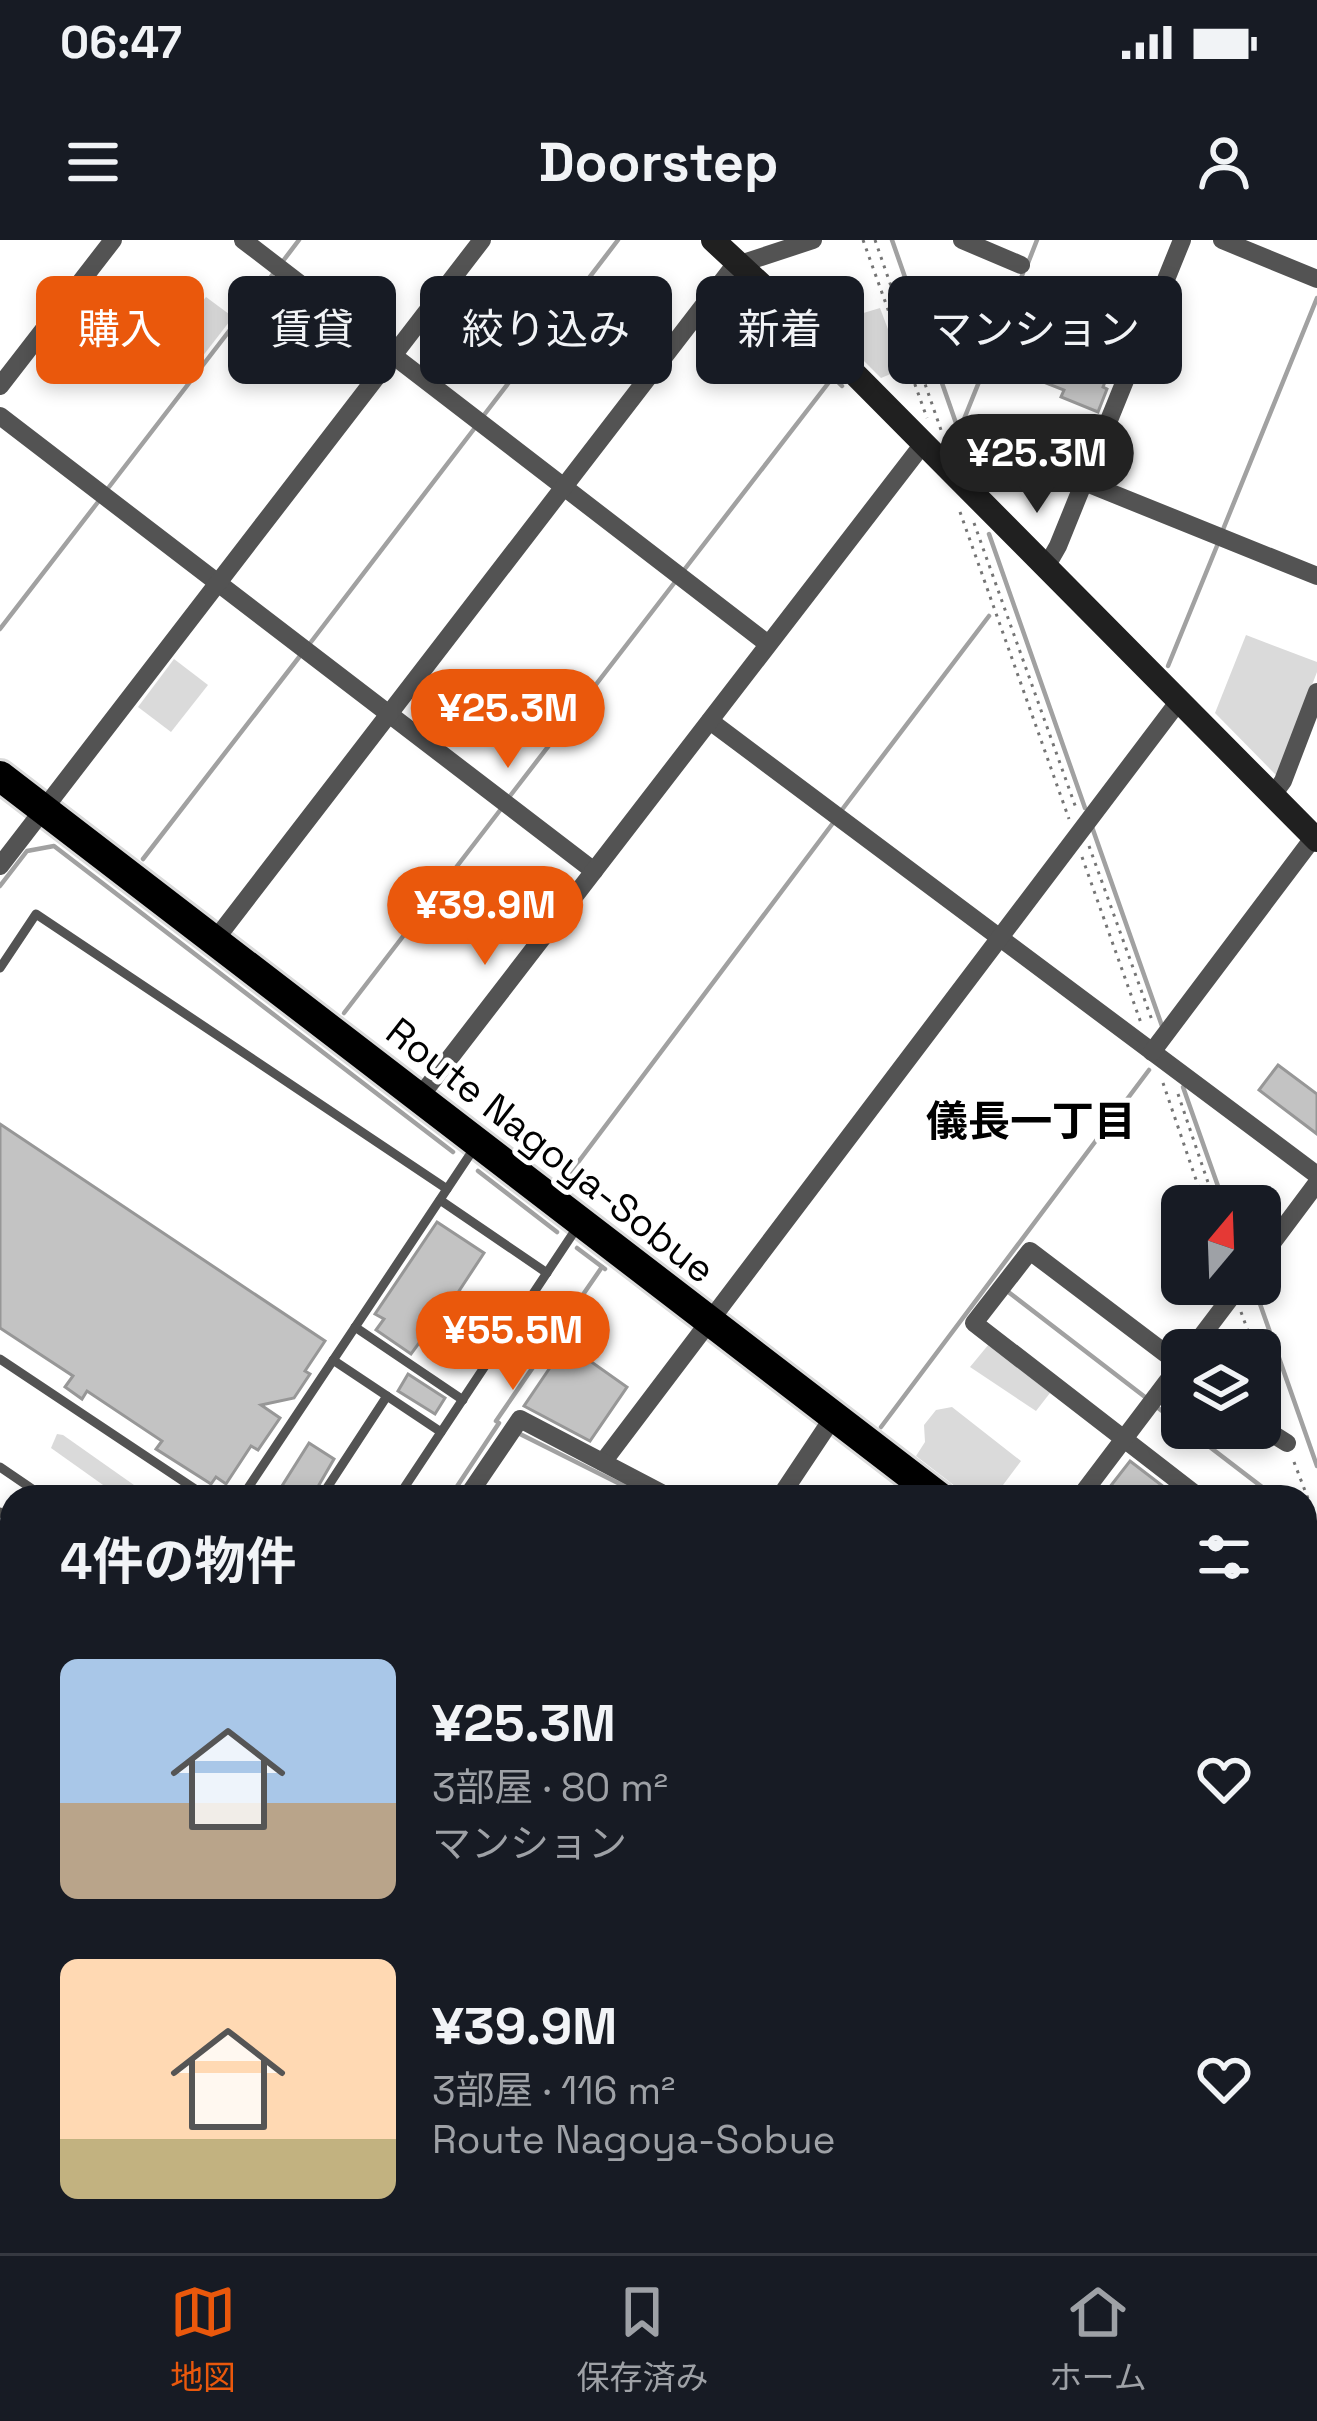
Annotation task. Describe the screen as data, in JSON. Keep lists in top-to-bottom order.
{
  "streets": {
    "main road": ["Route Nagoya-Sobue"]
  },
  "districts": ["儀長一丁目"],
  "north": "top",
  "page": {
    "status": "06:47",
    "header": "Doorstep",
    "chip": [
      "購入",
      "賃貸",
      "絞り込み",
      "新着",
      "マンション"
    ],
    "price": [
      "¥25.3M",
      "¥25.3M",
      "¥39.9M",
      "¥55.5M"
    ],
    "heading": "4件の物件",
    "list": [
      {
        "name": "¥25.3M",
        "note": "3部屋 · 80 m² · マンション"
      },
      {
        "name": "¥39.9M",
        "note": "3部屋 · 116 m² · Route Nagoya-Sobue"
      }
    ],
    "tabs": ["地図", "保存済み", "ホーム"]
  }
}
